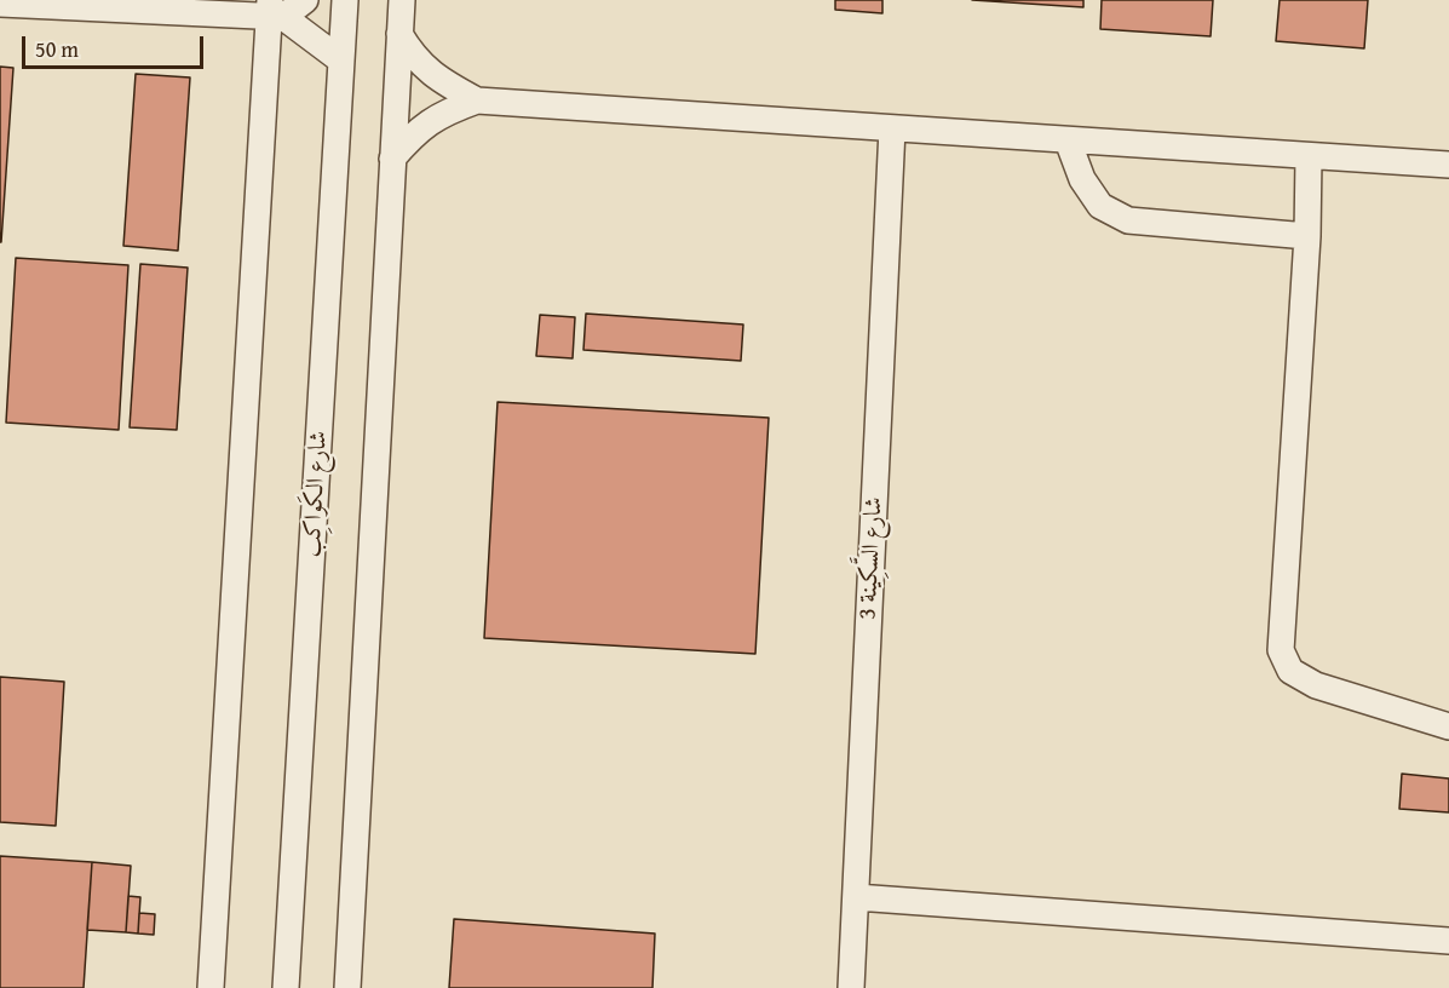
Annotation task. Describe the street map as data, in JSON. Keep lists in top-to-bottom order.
{
  "streets": {
    "street": ["شارع الكَواكِب", "شارع السَّكِينة 3"]
  },
  "scale_bar": "50 m"
}
